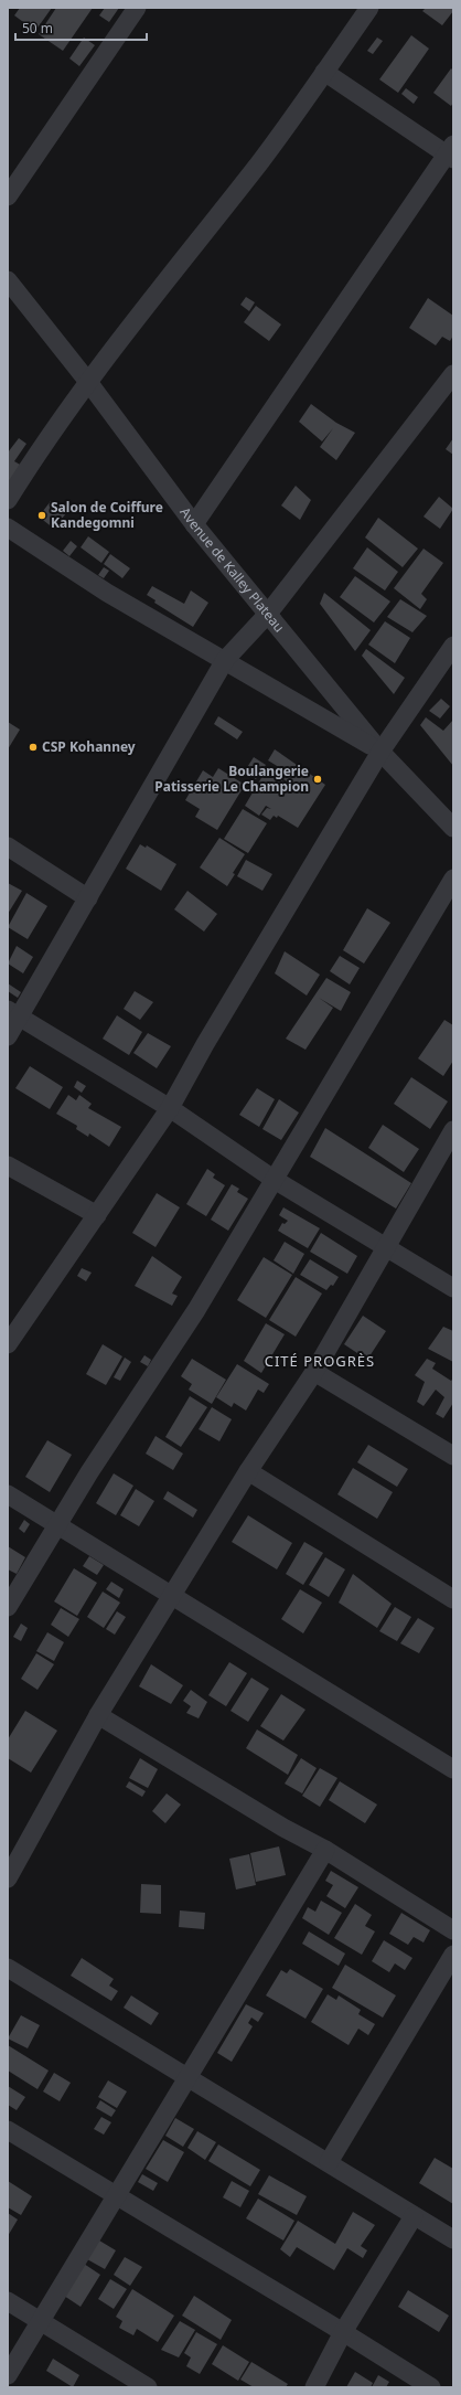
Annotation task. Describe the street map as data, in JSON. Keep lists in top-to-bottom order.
{
  "streets": {
    "street": ["Avenue de Kalley Plateau"]
  },
  "districts": ["CITÉ PROGRÈS"],
  "places": ["Salon de Coiffure Kandegomni", "CSP Kohanney", "Boulangerie Patisserie Le Champion"],
  "scale_bar": "50 m"
}
